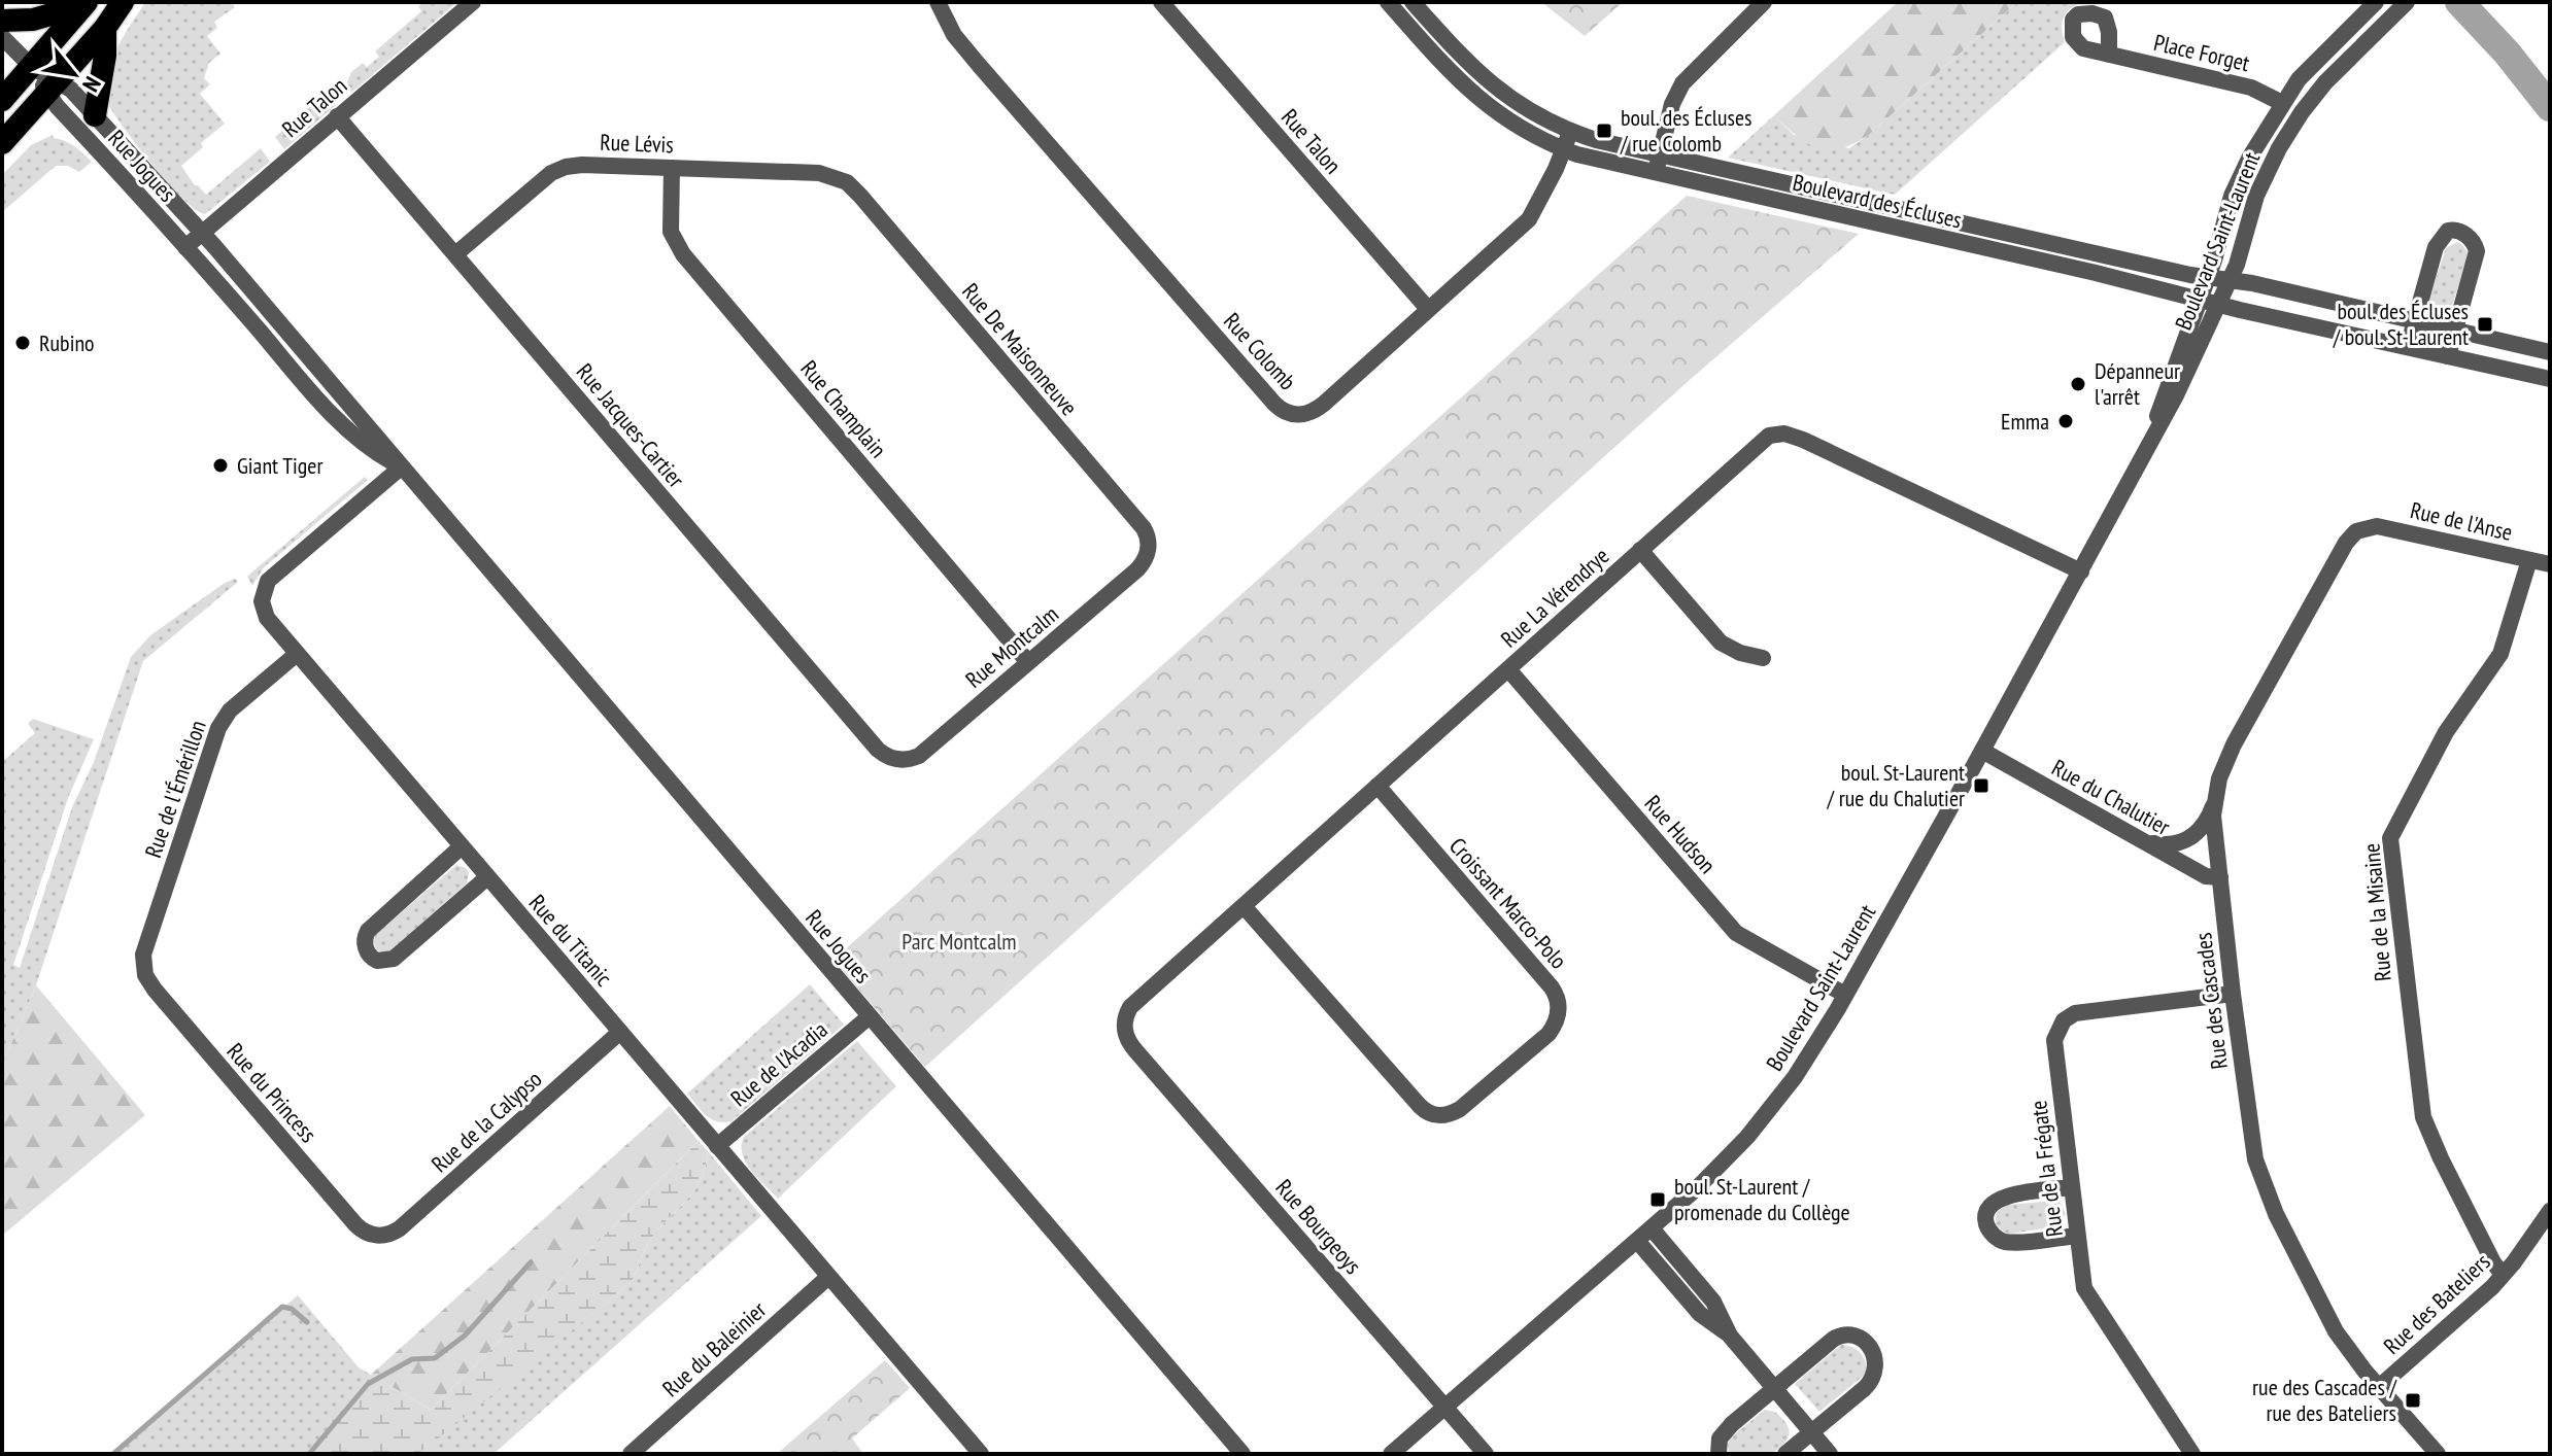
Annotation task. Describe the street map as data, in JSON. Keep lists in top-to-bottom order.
{
  "streets": {
    "street": [
      "Place Forget",
      "Rue Talon",
      "Rue Lévis",
      "Rue Jogues",
      "Boulevard des Écluses",
      "Boulevard Saint-Laurent",
      "Rue De Maisonneuve",
      "Rue Colomb",
      "Rue Champlain",
      "Rue Jacques-Cartier",
      "Rue de l'Anse",
      "Rue La Vérendrye",
      "Rue Montcalm",
      "Rue de l'Émérillon",
      "Rue du Chalutier",
      "Rue Hudson",
      "Croissant Marco-Polo",
      "Rue de la Misaine",
      "Rue du Titanic",
      "Rue des Cascades",
      "Rue de l'Acadia",
      "Rue du Princess",
      "Rue de la Calypso",
      "Rue de la Frégate",
      "Rue Bourgeoys",
      "Rue des Bateliers",
      "Rue du Baleinier"
    ]
  },
  "crossings": [
    ["Place Forget", "Boulevard Saint-Laurent"],
    ["Rue Talon", "Rue Jogues"],
    ["Rue Talon", "Rue Colomb"],
    ["Rue Talon", "Rue Jacques-Cartier"],
    ["Rue Lévis", "Rue De Maisonneuve"],
    ["Rue Lévis", "Rue Champlain"],
    ["Rue Lévis", "Rue Jacques-Cartier"],
    ["Rue Jogues", "Rue du Titanic"],
    ["Rue Jogues", "Rue de l'Acadia"],
    ["Boulevard des Écluses", "Boulevard Saint-Laurent"],
    ["Boulevard des Écluses", "Rue Colomb"],
    ["Boulevard Saint-Laurent", "Rue La Vérendrye"],
    ["Boulevard Saint-Laurent", "Rue du Chalutier"],
    ["Boulevard Saint-Laurent", "Rue Hudson"],
    ["Boulevard Saint-Laurent", "Rue Bourgeoys"],
    ["Rue De Maisonneuve", "Rue Montcalm"],
    ["Rue Champlain", "Rue Montcalm"],
    ["Rue Jacques-Cartier", "Rue Montcalm"],
    ["Rue de l'Anse", "Rue de la Misaine"],
    ["Rue de l'Anse", "Rue des Cascades"],
    ["Rue La Vérendrye", "Rue Hudson"],
    ["Rue La Vérendrye", "Croissant Marco-Polo"],
    ["Rue La Vérendrye", "Rue Bourgeoys"],
    ["Rue de l'Émérillon", "Rue du Titanic"],
    ["Rue de l'Émérillon", "Rue du Princess"],
    ["Rue du Chalutier", "Rue des Cascades"],
    ["Rue de la Misaine", "Rue des Bateliers"],
    ["Rue du Titanic", "Rue de l'Acadia"],
    ["Rue du Titanic", "Rue de la Calypso"],
    ["Rue du Titanic", "Rue du Baleinier"],
    ["Rue des Cascades", "Rue de la Frégate"],
    ["Rue des Cascades", "Rue des Bateliers"],
    ["Rue du Princess", "Rue de la Calypso"]
  ],
  "parks": ["Parc Montcalm"],
  "places": {
    "transit": [
      "boul. des Écluses / rue Colomb",
      "boul. des Écluses / boul. St-Laurent",
      "boul. St-Laurent / rue du Chalutier",
      "boul. St-Laurent / promenade du Collège",
      "rue des Cascades / rue des Bateliers"
    ],
    "other": [
      "Rubino",
      "Dépanneur l'arrêt",
      "Emma",
      "Giant Tiger"
    ]
  },
  "north": "bottom right"
}
